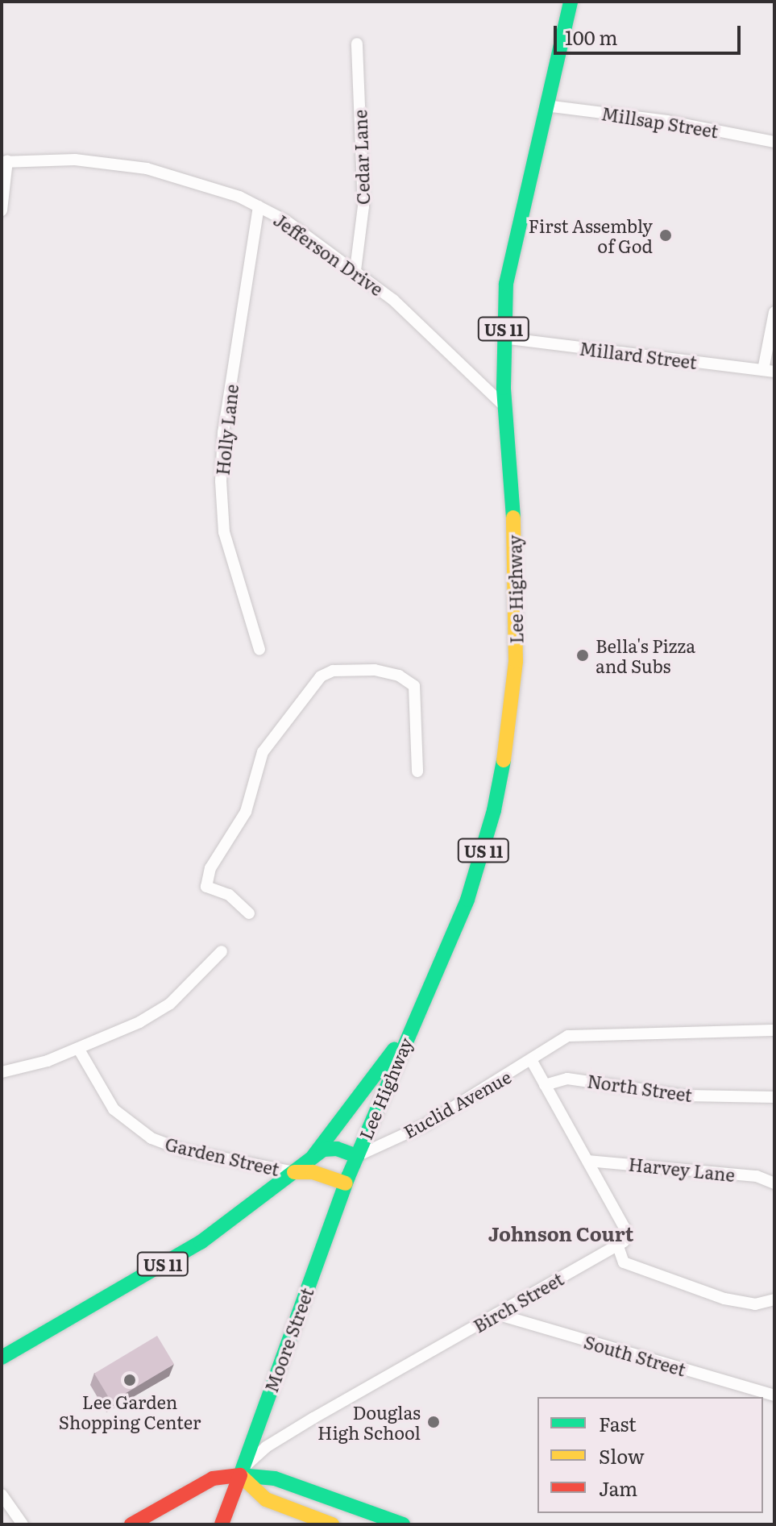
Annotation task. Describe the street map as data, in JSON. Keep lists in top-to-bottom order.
{
  "streets": {
    "main road": ["US 11", "Lee Highway", "Moore Street"],
    "street": [
      "Millsap Street",
      "Cedar Lane",
      "Jefferson Drive",
      "Millard Street",
      "Holly Lane",
      "North Street",
      "Euclid Avenue",
      "Garden Street",
      "Harvey Lane",
      "Birch Street",
      "South Street"
    ]
  },
  "crossings": [
    ["Millsap Street", "Lee Highway"],
    ["Cedar Lane", "Jefferson Drive"],
    ["Jefferson Drive", "Holly Lane"],
    ["Jefferson Drive", "Lee Highway"],
    ["US 11", "Garden Street"],
    ["Millard Street", "Lee Highway"],
    ["Lee Highway", "Euclid Avenue"],
    ["Lee Highway", "Moore Street"],
    ["Euclid Avenue", "Moore Street"],
    ["Birch Street", "Moore Street"],
    ["Birch Street", "South Street"]
  ],
  "districts": ["Johnson Court"],
  "places": [
    "First Assembly of God",
    "Bella's Pizza and Subs",
    "Lee Garden Shopping Center",
    "Douglas High School"
  ],
  "legend": ["Fast", "Slow", "Jam"],
  "scale_bar": "100 m"
}
